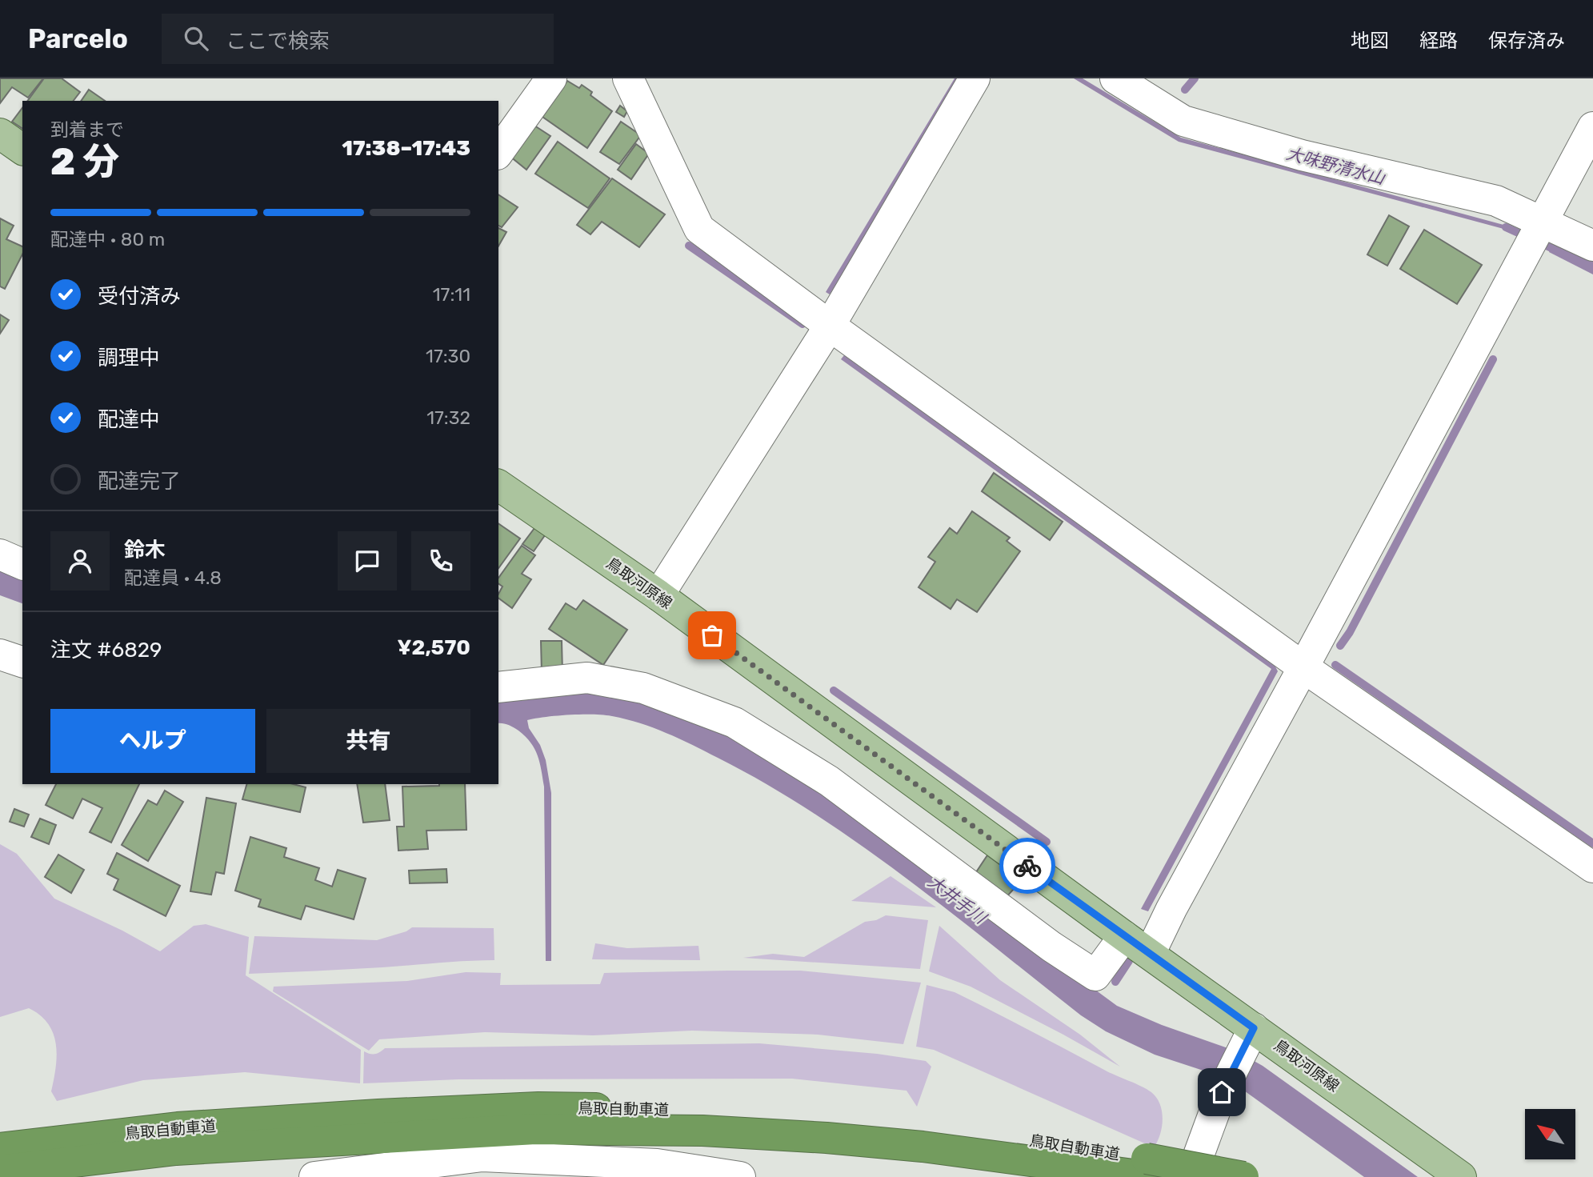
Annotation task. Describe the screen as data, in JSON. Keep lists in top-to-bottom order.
{
  "streets": {
    "highway": ["鳥取自動車道"],
    "main road": ["鳥取河原線"]
  },
  "water": ["大味野清水山", "大井手川"],
  "north": "top left",
  "page": {
    "header": "Parcelo",
    "search": "ここで検索",
    "nav": ["地図", "経路", "保存済み"],
    "heading": ["2 分", "到着まで", "17:38–17:43"],
    "panel": [
      "鈴木",
      "配達員 · 4.8",
      "注文 #6829",
      "¥2,570"
    ],
    "bar": "配達中 · 80 m",
    "list": [
      ["受付済み", "17:11"],
      ["調理中", "17:30"],
      ["配達中", "17:32"],
      "配達完了"
    ],
    "buttons": ["ヘルプ", "共有"]
  }
}
